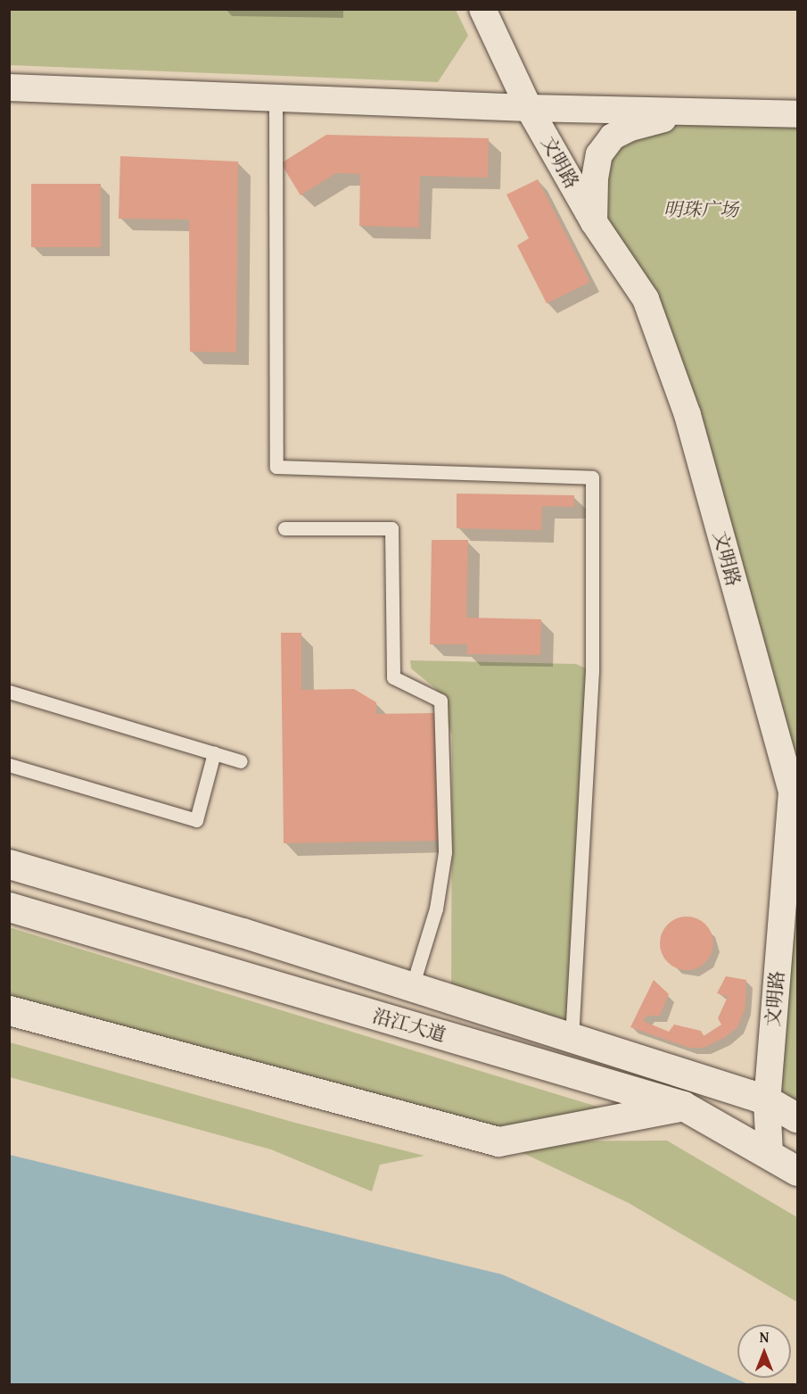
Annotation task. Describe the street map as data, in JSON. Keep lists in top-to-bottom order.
{
  "streets": {
    "main road": ["沿江大道"],
    "street": ["文明路"]
  },
  "crossings": [
    ["文明路", "沿江大道"]
  ],
  "parks": ["明珠广场"],
  "north": "top"
}
